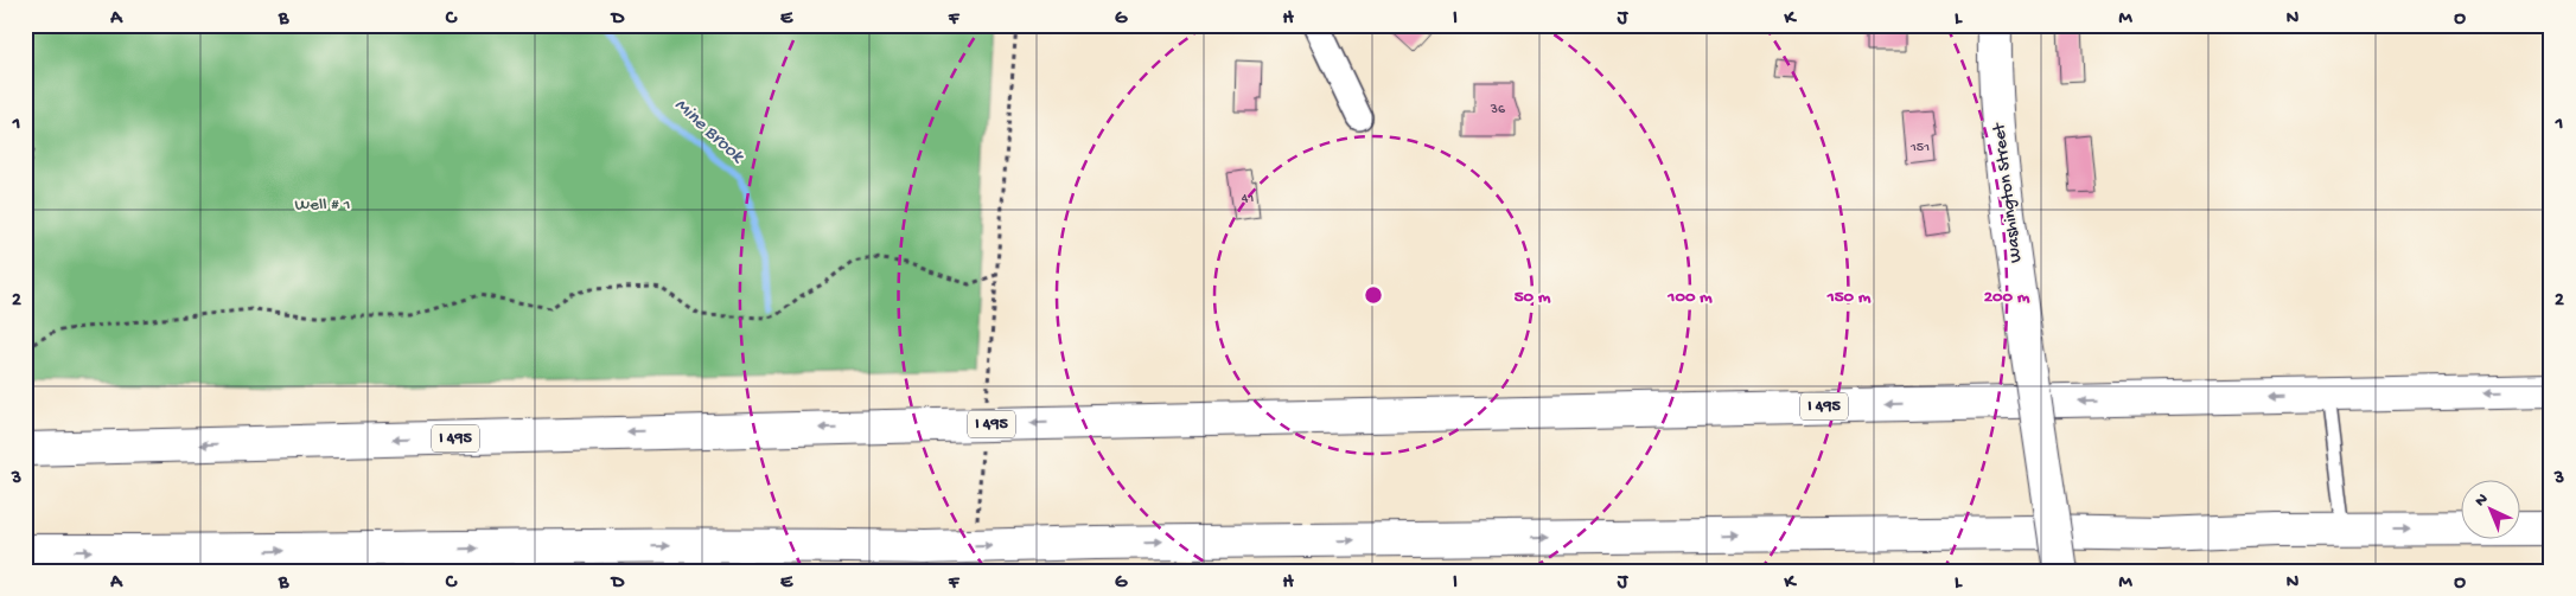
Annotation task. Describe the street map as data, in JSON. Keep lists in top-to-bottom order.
{
  "streets": {
    "main road": ["Washington Street", "I 495"]
  },
  "water": ["Mine Brook"],
  "parks": ["Well # 1"],
  "house_numbers": ["36", "151", "41"],
  "north": "top left",
  "grid": {
    "columns": [
      "A",
      "B",
      "C",
      "D",
      "E",
      "F",
      "G",
      "H",
      "I",
      "J",
      "K",
      "L",
      "M",
      "N",
      "O"
    ],
    "rows": ["1", "2", "3"]
  },
  "rings": [
    "50 m",
    "100 m",
    "150 m",
    "200 m"
  ]
}
